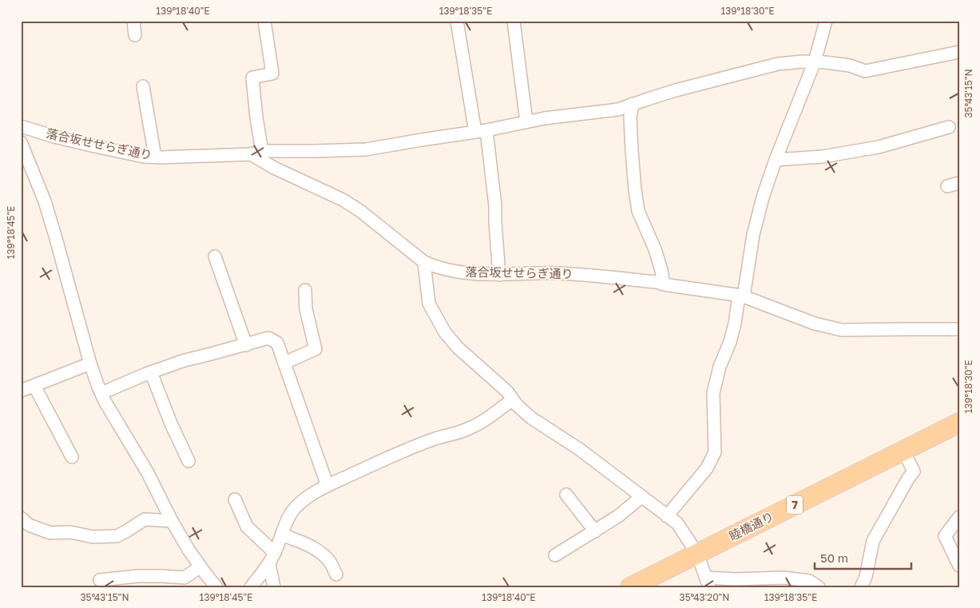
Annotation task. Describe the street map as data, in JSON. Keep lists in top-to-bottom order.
{
  "streets": {
    "main road": ["7", "睦橋通り"],
    "street": ["落合坂せせらぎ通り"]
  },
  "scale_bar": "50 m",
  "coordinates": [
    "139°18'40\"E",
    "139°18'35\"E",
    "139°18'30\"E",
    "35°43'15\"N",
    "139°18'45\"E",
    "35°43'20\"N"
  ]
}
